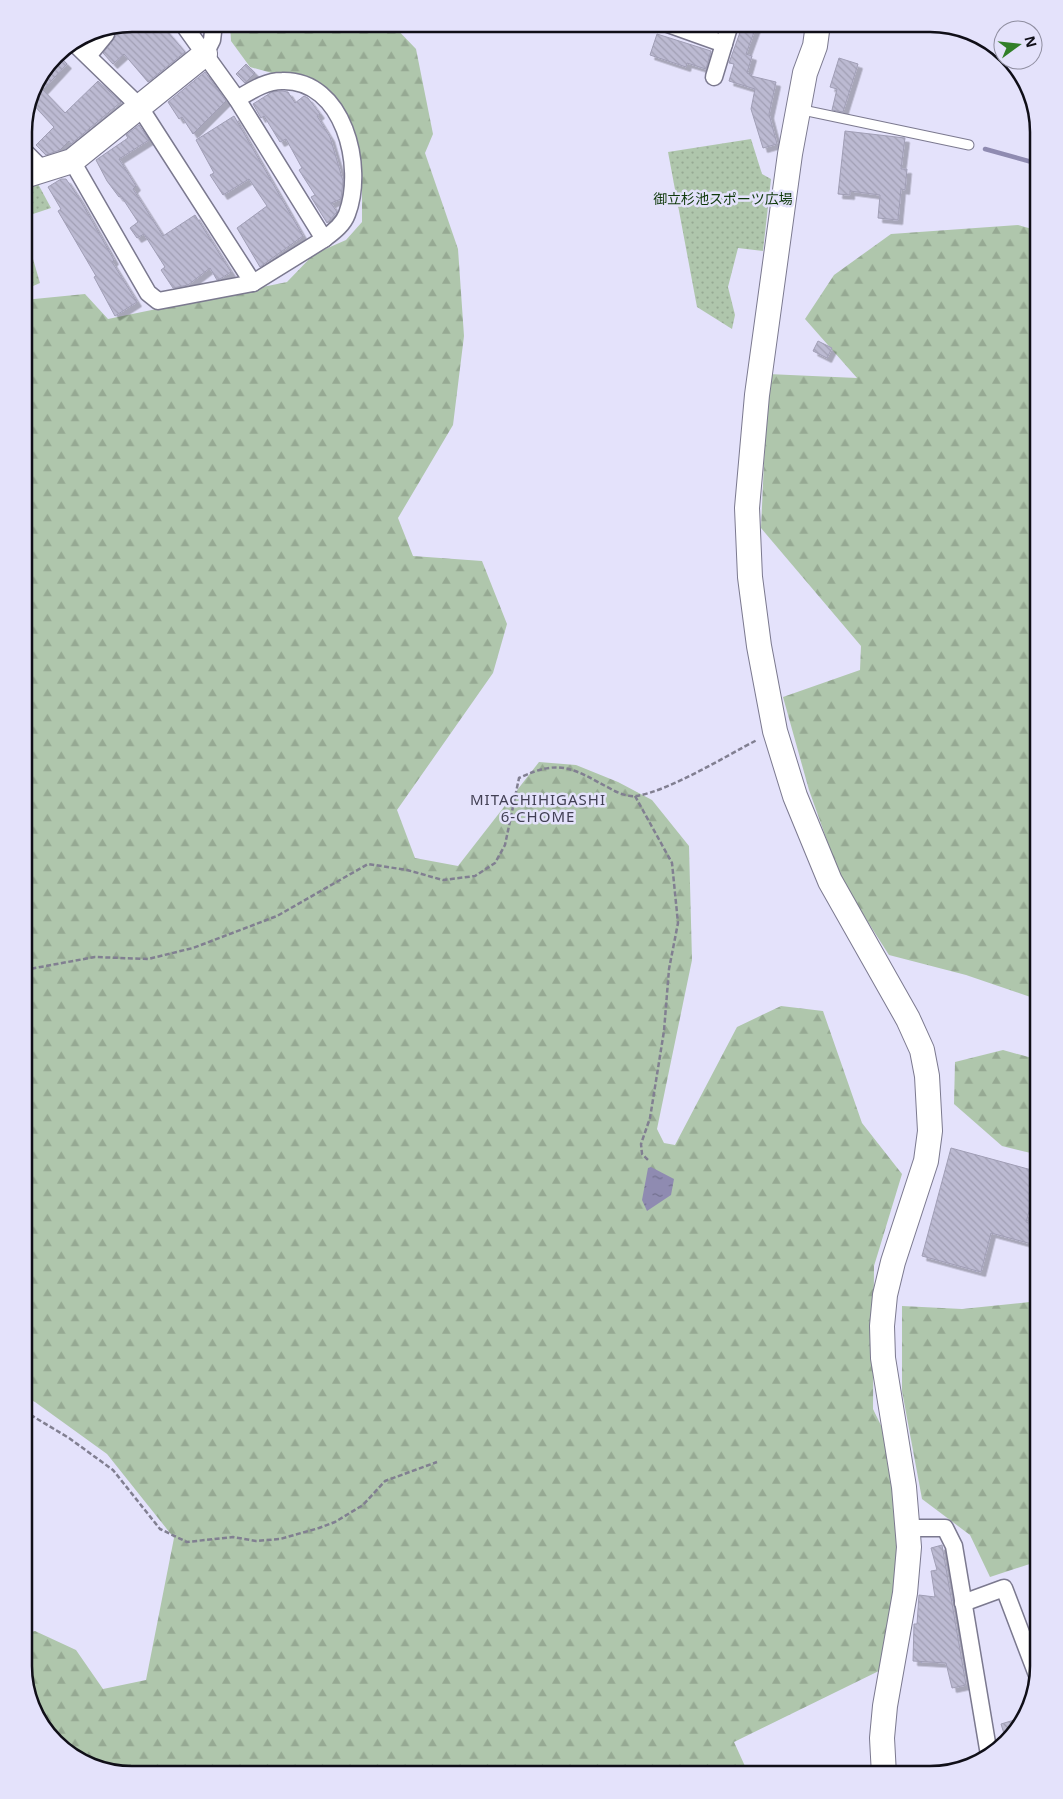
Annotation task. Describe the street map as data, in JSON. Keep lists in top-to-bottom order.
{
  "districts": ["MITACHIHIGASHI 6-CHOME"],
  "parks": ["御立杉池スポーツ広場"],
  "north": "right"
}
